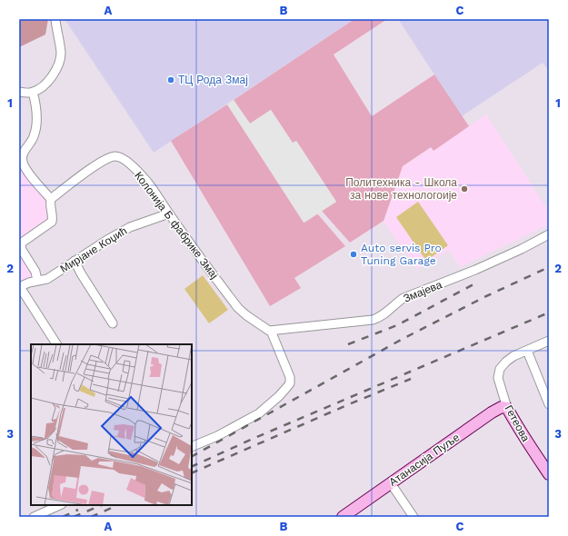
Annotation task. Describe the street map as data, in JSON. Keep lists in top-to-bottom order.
{
  "streets": {
    "street": [
      "Колонија Б фабрике Змај",
      "Мирјане Коџић",
      "Змајева",
      "Гетеова",
      "Атанасија Пуље"
    ]
  },
  "crossings": [
    ["Колонија Б фабрике Змај", "Мирјане Коџић"],
    ["Колонија Б фабрике Змај", "Змајева"],
    ["Гетеова", "Атанасија Пуље"]
  ],
  "places": ["ТЦ Рода Змај", "Политехника - Школа за нове технологоије", "Auto servis Pro Tuning Garage"],
  "grid": {
    "columns": ["A", "B", "C"],
    "rows": ["1", "2", "3"]
  }
}
